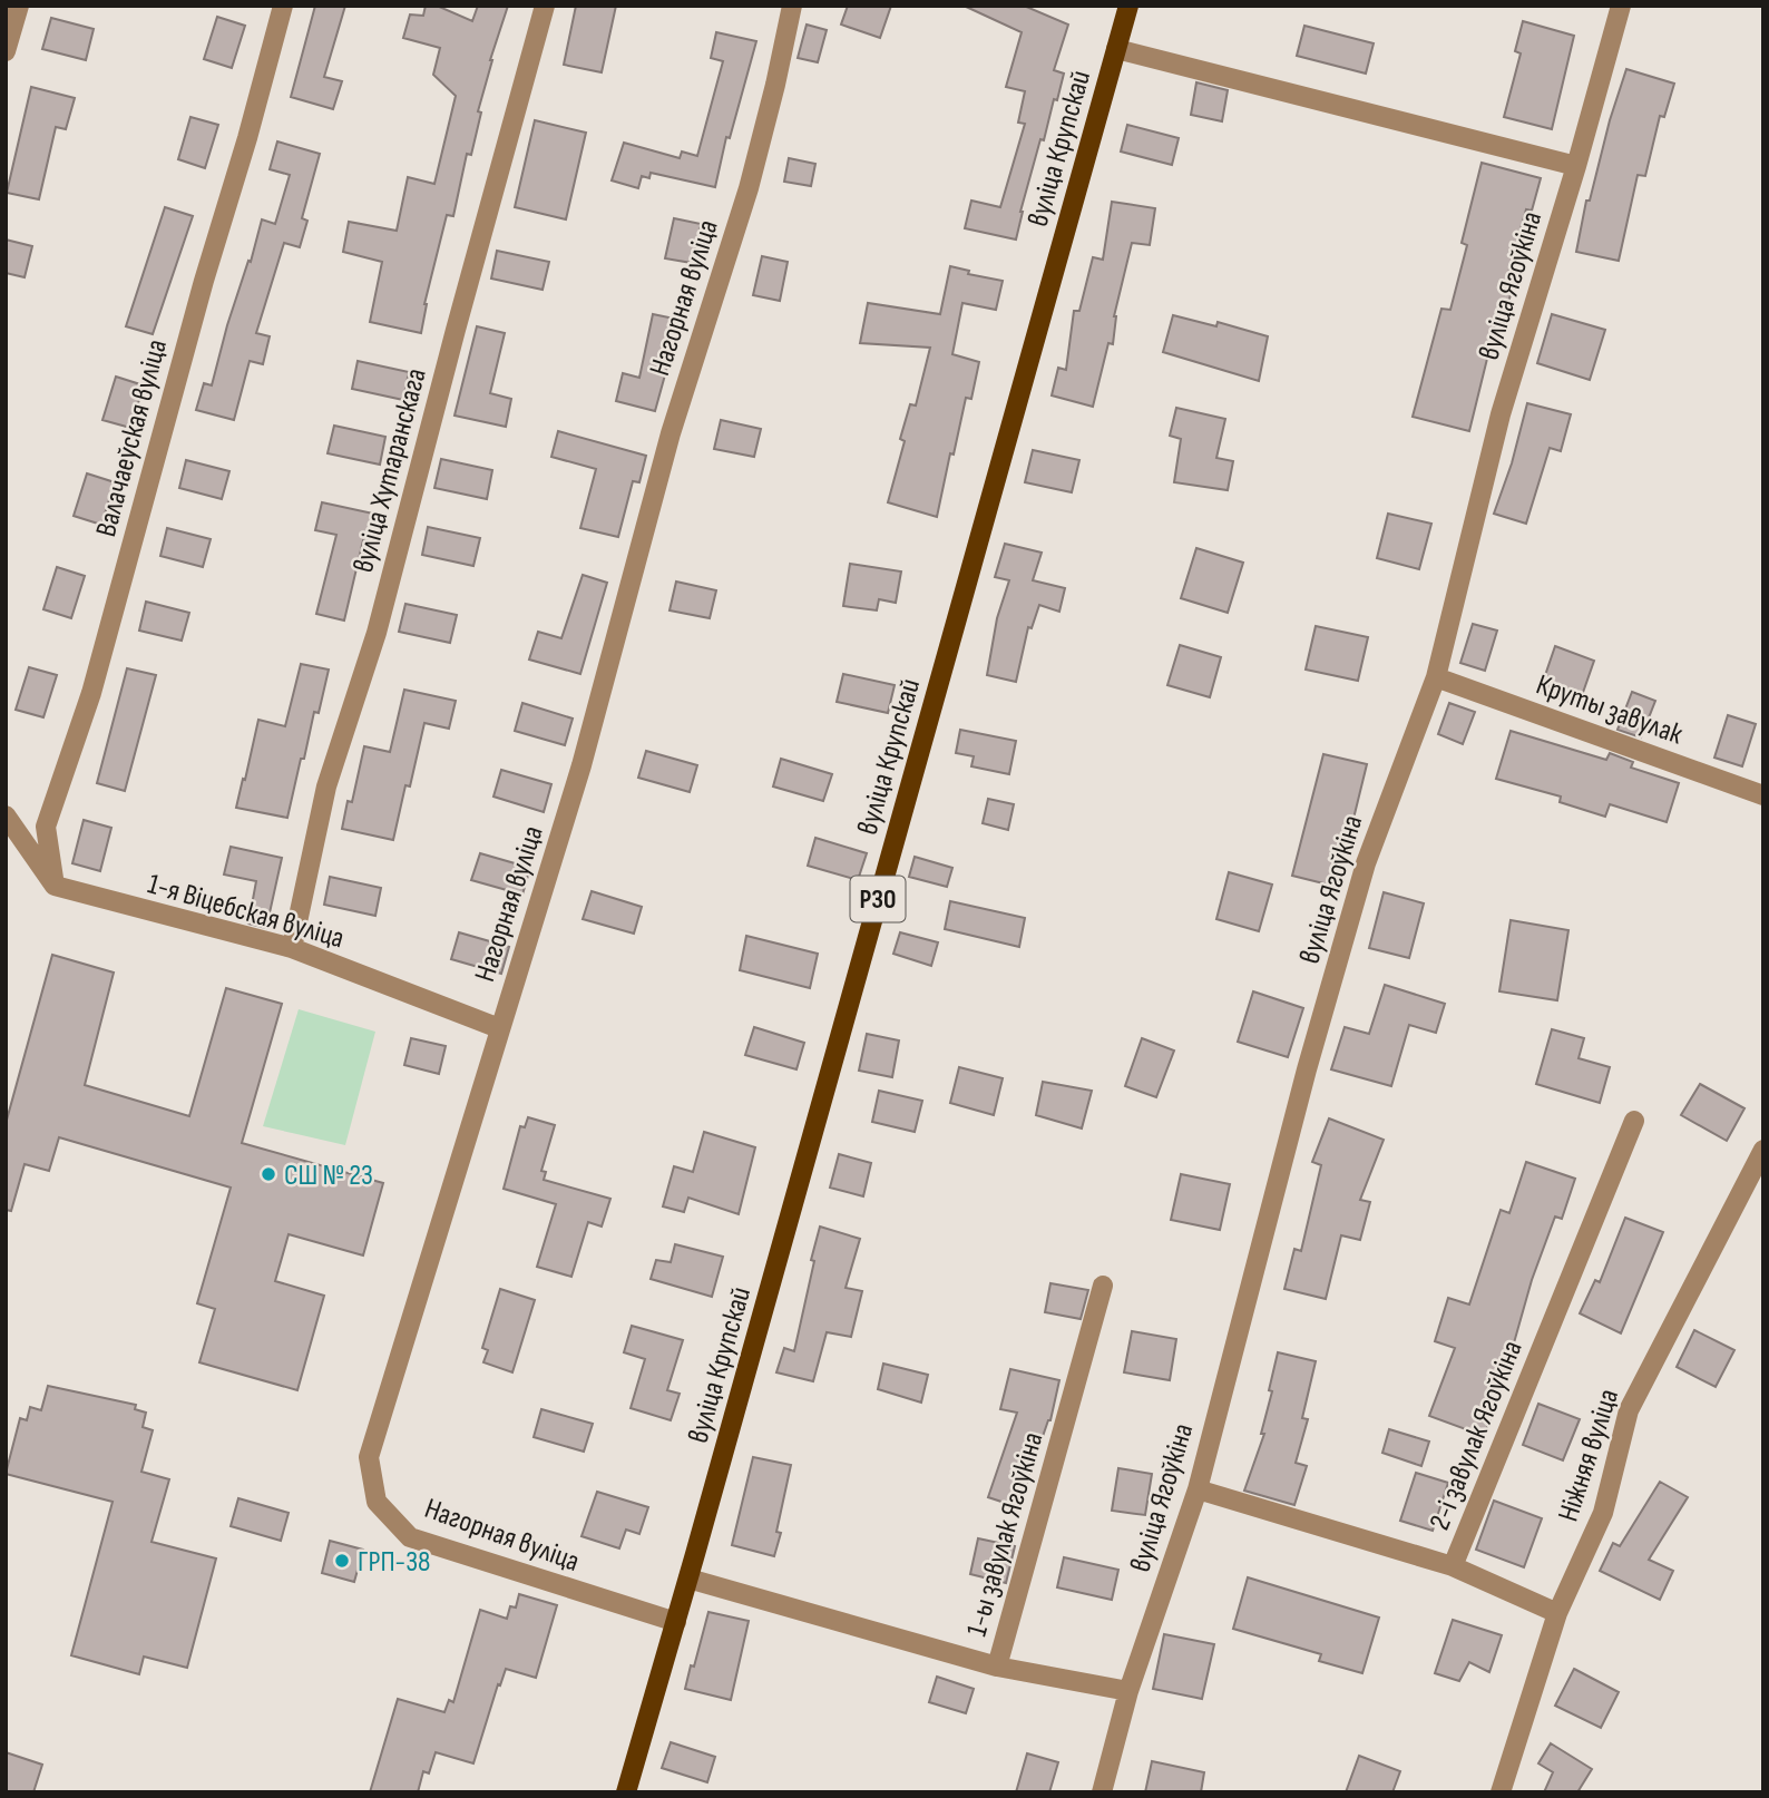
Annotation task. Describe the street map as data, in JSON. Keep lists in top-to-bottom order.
{
  "streets": {
    "main road": ["вуліца Крупскай", "Р30"],
    "street": [
      "вуліца Ягоўкіна",
      "Нагорная вуліца",
      "Валачаеўская вуліца",
      "вуліца Хутаранскага",
      "Круты завулак",
      "1-я Віцебская вуліца",
      "2-і завулак Ягоўкіна",
      "Ніжняя вуліца",
      "1-ы завулак Ягоўкіна"
    ]
  },
  "crossings": [
    ["вуліца Крупскай", "Нагорная вуліца"],
    ["вуліца Крупскай", "1-ы завулак Ягоўкіна"],
    ["вуліца Ягоўкіна", "Круты завулак"],
    ["вуліца Ягоўкіна", "2-і завулак Ягоўкіна"],
    ["Нагорная вуліца", "1-я Віцебская вуліца"],
    ["Валачаеўская вуліца", "1-я Віцебская вуліца"],
    ["вуліца Хутаранскага", "1-я Віцебская вуліца"]
  ],
  "places": ["СШ № 23", "ГРП-38"]
}
